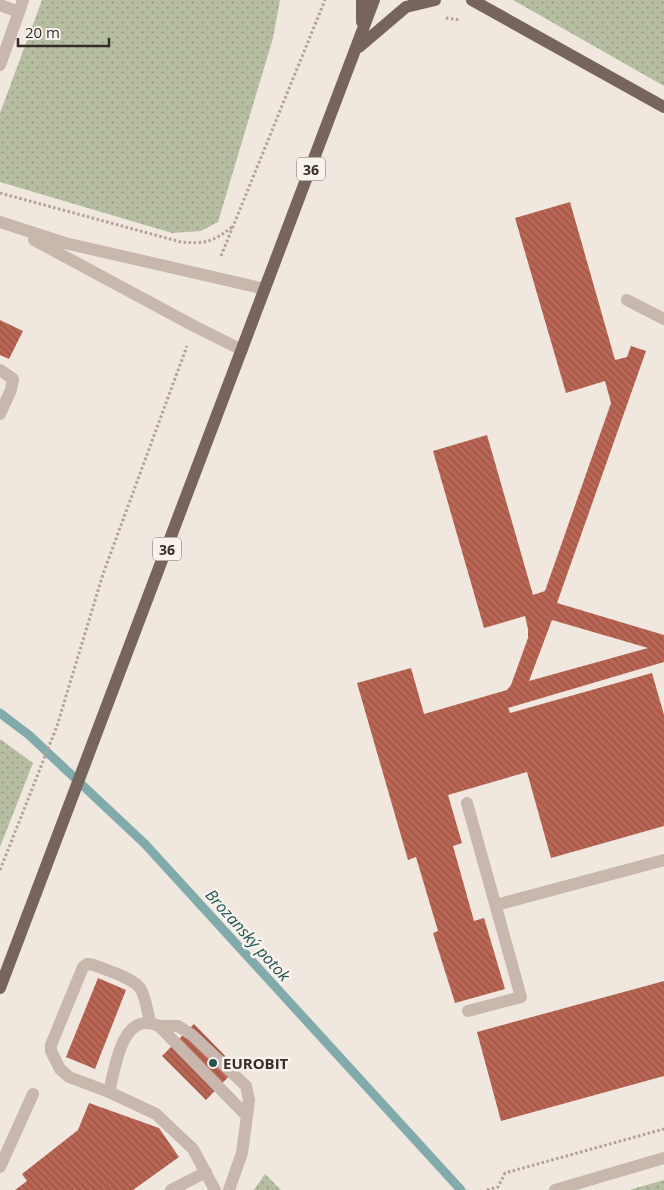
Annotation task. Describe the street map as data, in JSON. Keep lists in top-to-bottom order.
{
  "streets": {
    "main road": ["36"]
  },
  "water": ["Brozanský potok"],
  "places": ["EUROBIT"],
  "scale_bar": "20 m"
}
